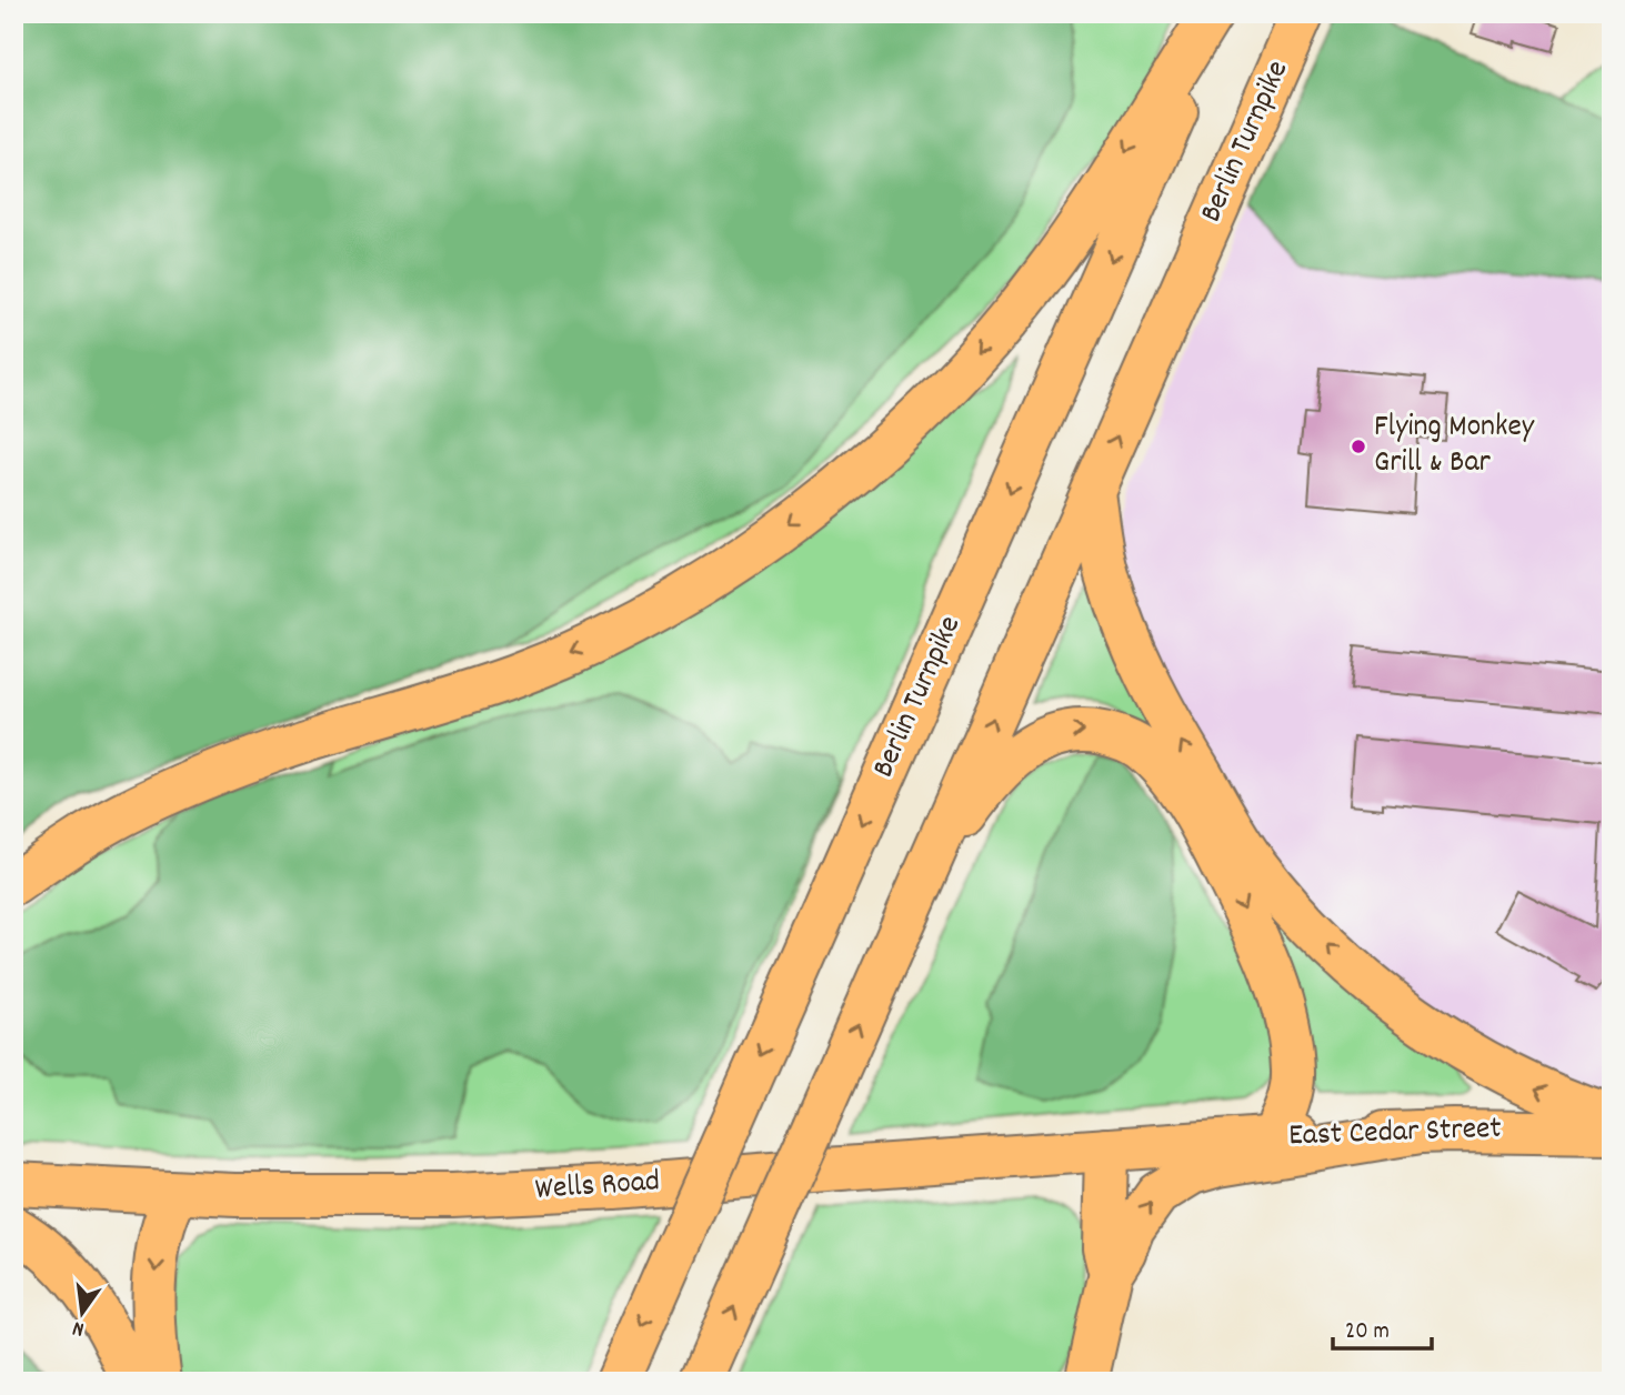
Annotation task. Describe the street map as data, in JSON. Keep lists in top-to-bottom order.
{
  "streets": {
    "main road": ["Berlin Turnpike", "East Cedar Street", "Wells Road"]
  },
  "crossings": [
    ["East Cedar Street", "Wells Road"]
  ],
  "places": ["Flying Monkey Grill & Bar"],
  "scale_bar": "20 m",
  "north": "bottom"
}
